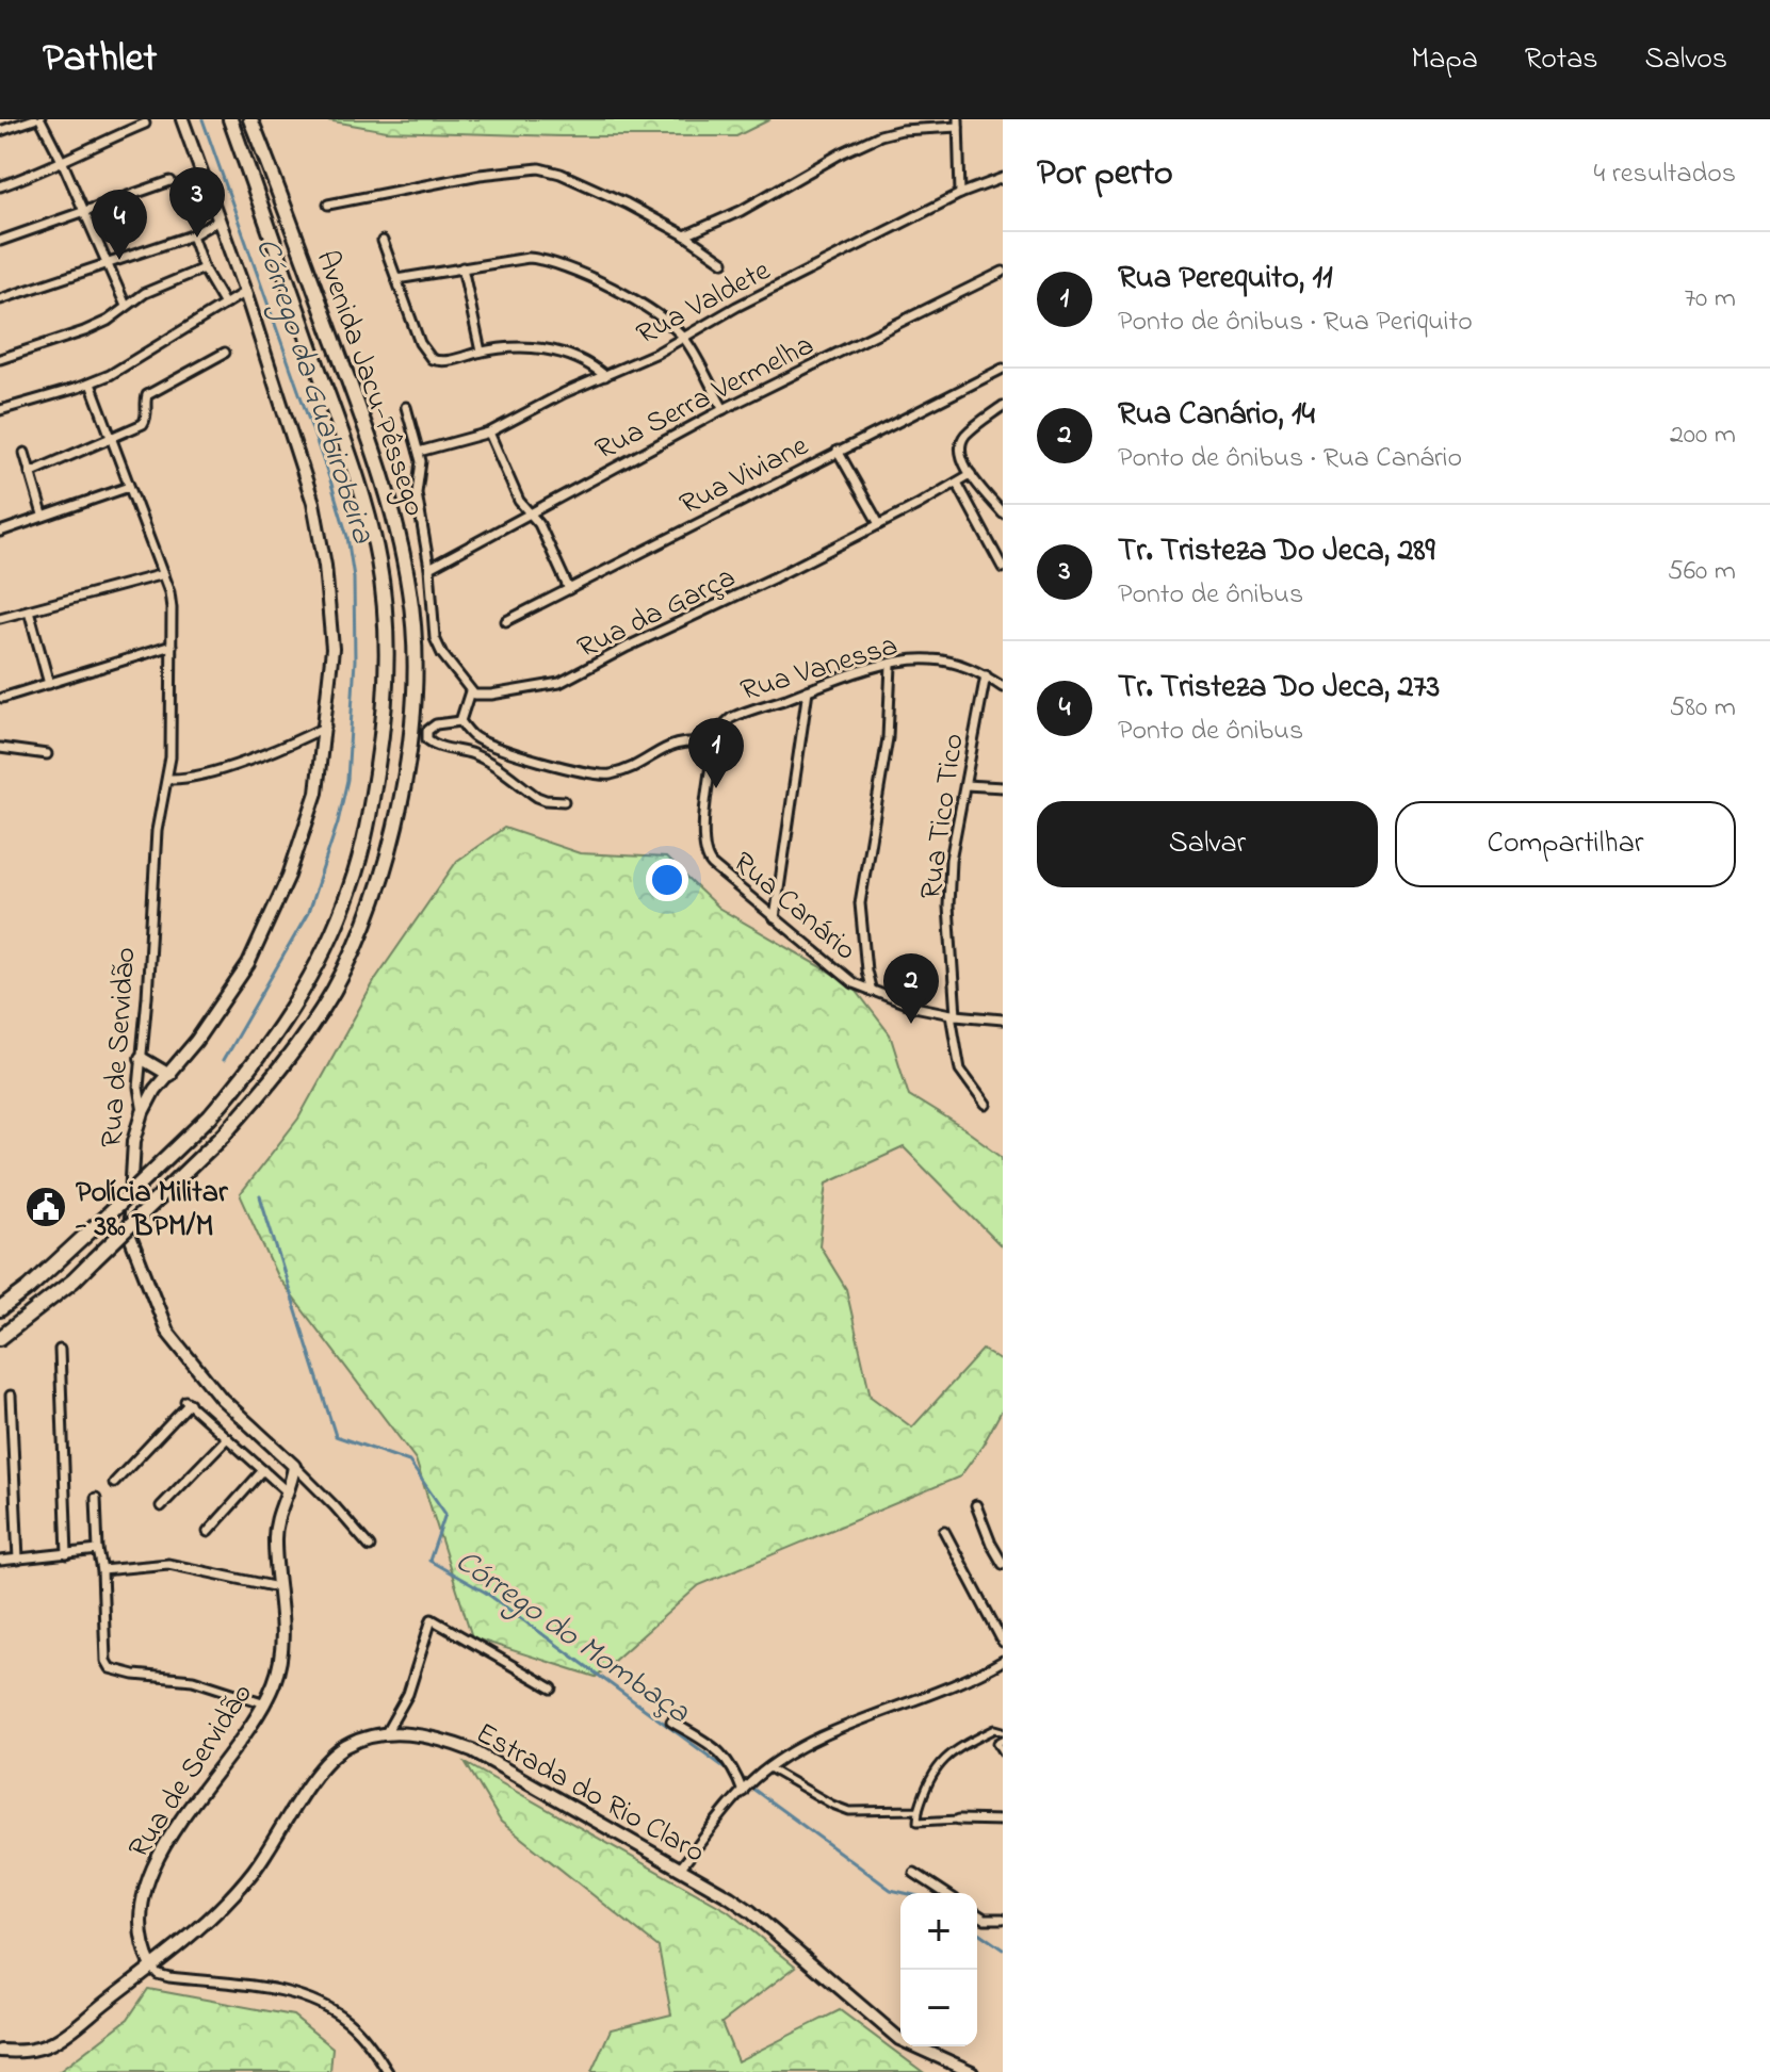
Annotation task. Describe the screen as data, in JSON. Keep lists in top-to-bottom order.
{
  "streets": {
    "highway": ["Avenida Jacu-Pêssego"],
    "main road": ["Rua de Servidão", "Estrada do Rio Claro"],
    "street": [
      "Rua Valdete",
      "Rua Serra Vermelha",
      "Rua Viviane",
      "Rua da Garça",
      "Rua Vanessa",
      "Rua Tico Tico",
      "Rua Canário"
    ]
  },
  "crossings": [
    ["Rua Vanessa", "Rua Tico Tico"],
    ["Rua Vanessa", "Rua Canário"],
    ["Rua Tico Tico", "Rua Canário"],
    ["Rua de Servidão", "Estrada do Rio Claro"]
  ],
  "water": ["Córrego da Guabirobeira", "Córrego do Mombaça"],
  "places": {
    "public building": ["Polícia Militar - 38º BPM/M"]
  },
  "page": {
    "header": "Pathlet",
    "nav": ["Mapa", "Rotas", "Salvos"],
    "heading": ["Por perto", "4 resultados"],
    "pins": [
      "3",
      "4",
      "1",
      "2"
    ],
    "list": [
      {
        "mark": "1",
        "name": "Rua Perequito, 11",
        "note": "Ponto de ônibus · Rua Periquito",
        "value": "70 m"
      },
      {
        "mark": "2",
        "name": "Rua Canário, 14",
        "note": "Ponto de ônibus · Rua Canário",
        "value": "200 m"
      },
      {
        "mark": "3",
        "name": "Tr. Tristeza Do Jeca, 289",
        "note": "Ponto de ônibus",
        "value": "560 m"
      },
      {
        "mark": "4",
        "name": "Tr. Tristeza Do Jeca, 273",
        "note": "Ponto de ônibus",
        "value": "580 m"
      }
    ],
    "buttons": ["Salvar", "Compartilhar"],
    "map_buttons": ["+", "−"]
  }
}
